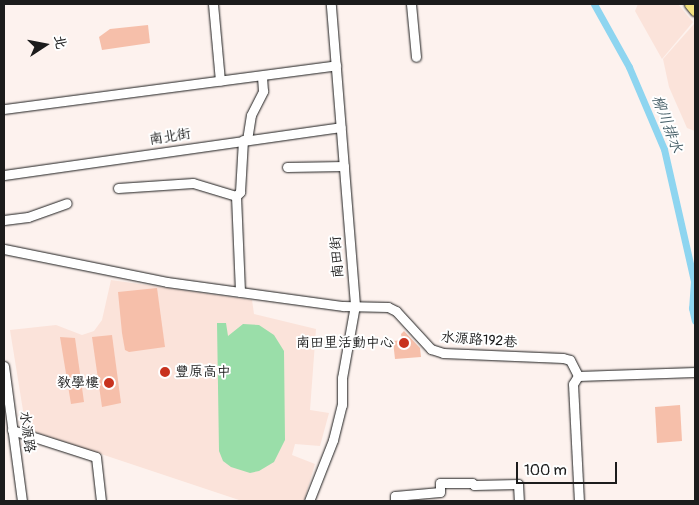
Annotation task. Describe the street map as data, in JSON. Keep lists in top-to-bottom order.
{
  "streets": {
    "street": [
      "南北街",
      "南田街",
      "水源路192巷",
      "水源路"
    ]
  },
  "crossings": [
    ["南北街", "南田街"],
    ["南田街", "水源路192巷"]
  ],
  "water": ["柳川排水"],
  "places": ["南田里活動中心", "豐原高中", "教學樓"],
  "scale_bar": "100 m",
  "north": "right"
}
